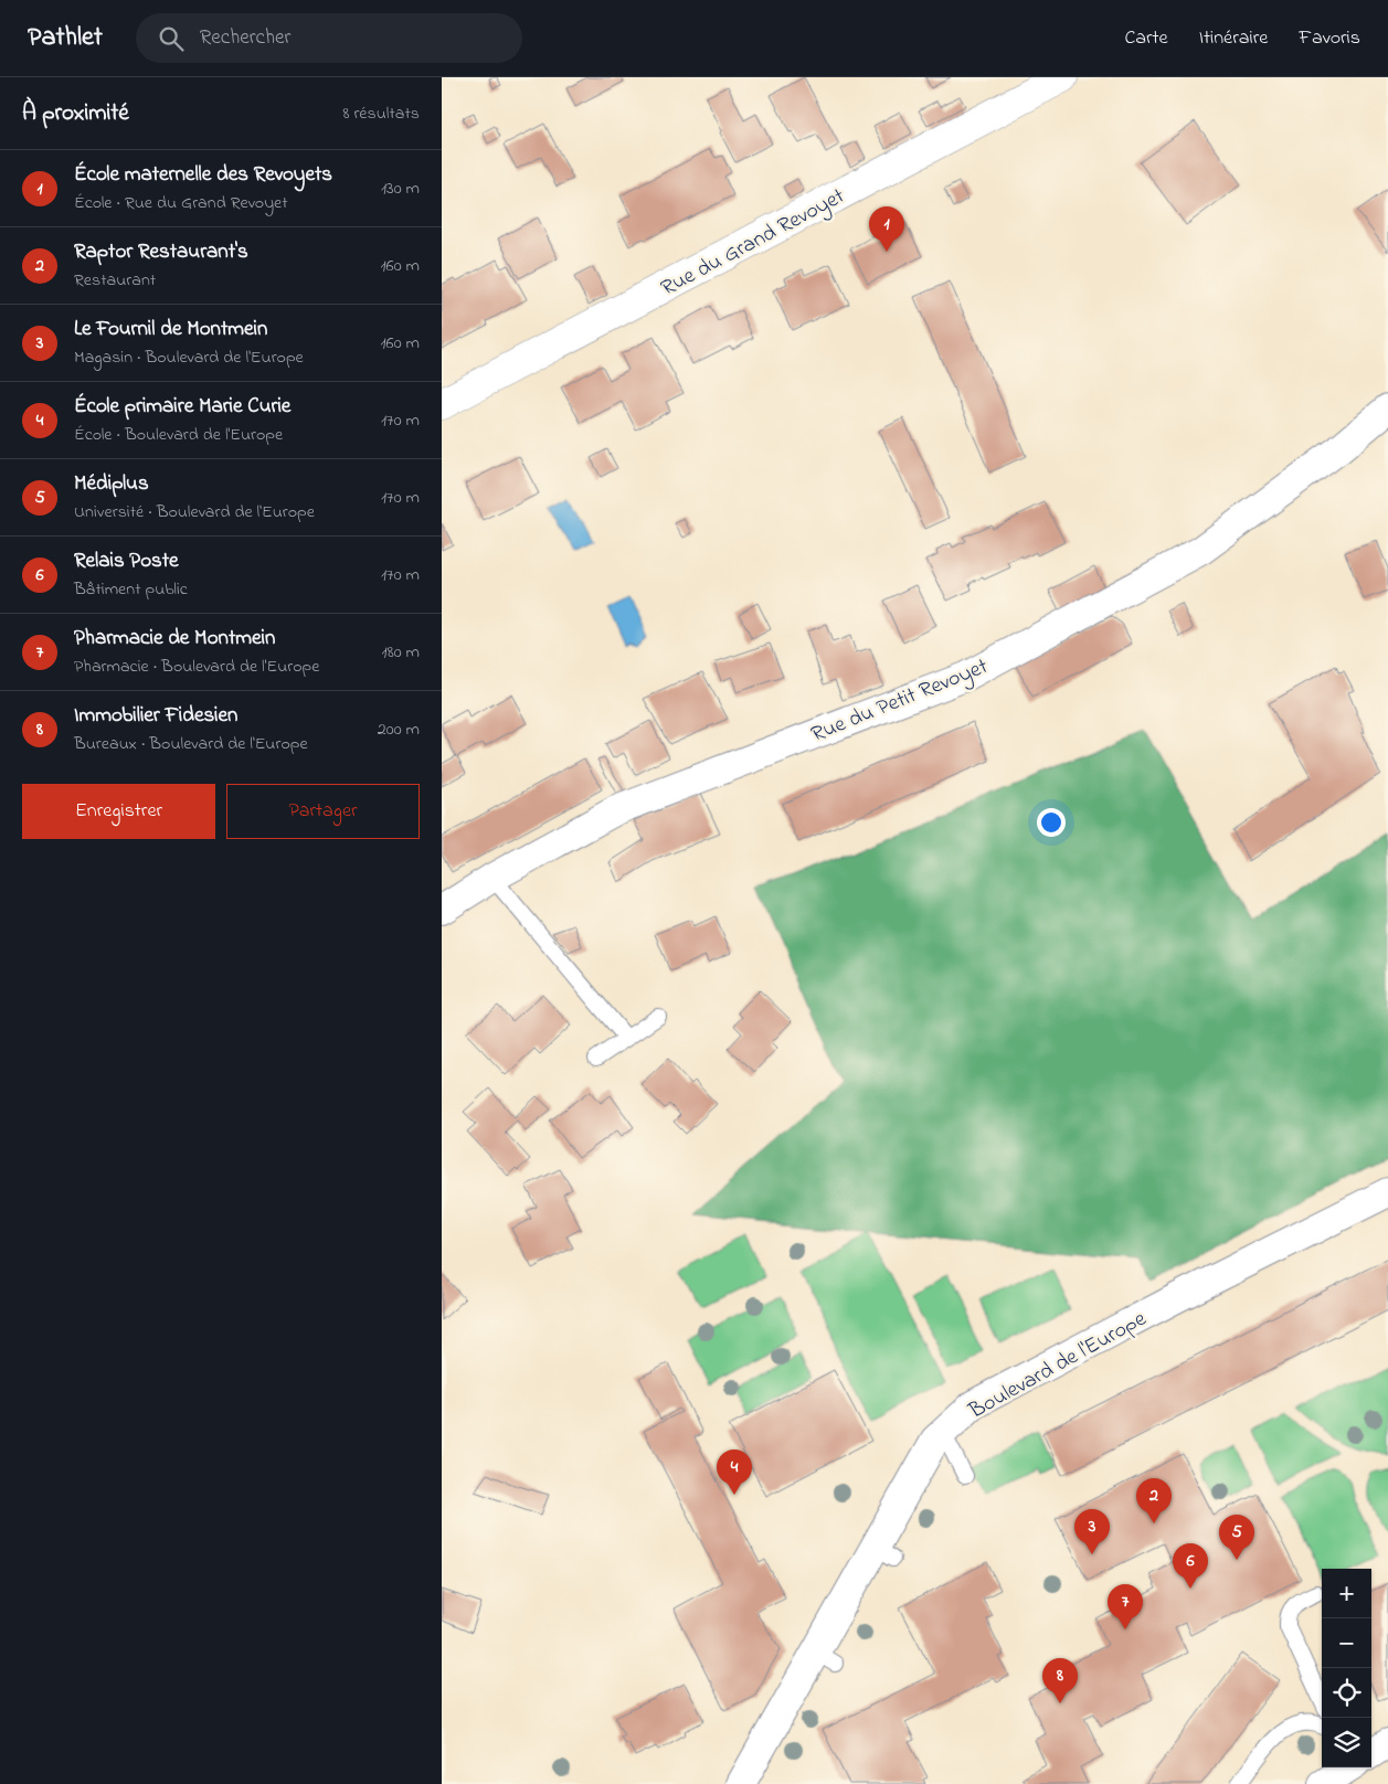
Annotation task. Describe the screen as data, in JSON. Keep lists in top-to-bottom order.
{
  "streets": {
    "street": ["Rue du Grand Revoyet", "Rue du Petit Revoyet", "Boulevard de l'Europe"]
  },
  "page": {
    "header": "Pathlet",
    "search": "Rechercher",
    "nav": ["Carte", "Itinéraire", "Favoris"],
    "heading": ["À proximité", "8 résultats"],
    "list": [
      {
        "mark": "1",
        "name": "École maternelle des Revoyets",
        "note": "École · Rue du Grand Revoyet",
        "value": "130 m"
      },
      {
        "mark": "2",
        "name": "Raptor Restaurant's",
        "note": "Restaurant",
        "value": "160 m"
      },
      {
        "mark": "3",
        "name": "Le Fournil de Montmein",
        "note": "Magasin · Boulevard de l'Europe",
        "value": "160 m"
      },
      {
        "mark": "4",
        "name": "École primaire Marie Curie",
        "note": "École · Boulevard de l'Europe",
        "value": "170 m"
      },
      {
        "mark": "5",
        "name": "Médiplus",
        "note": "Université · Boulevard de l'Europe",
        "value": "170 m"
      },
      {
        "mark": "6",
        "name": "Relais Poste",
        "note": "Bâtiment public",
        "value": "170 m"
      },
      {
        "mark": "7",
        "name": "Pharmacie de Montmein",
        "note": "Pharmacie · Boulevard de l'Europe",
        "value": "180 m"
      },
      {
        "mark": "8",
        "name": "Immobilier Fidesien",
        "note": "Bureaux · Boulevard de l'Europe",
        "value": "200 m"
      }
    ],
    "pins": [
      "1",
      "4",
      "2",
      "3",
      "5",
      "6",
      "7",
      "8"
    ],
    "buttons": ["Enregistrer", "Partager"],
    "map_buttons": ["+", "−"]
  }
}
